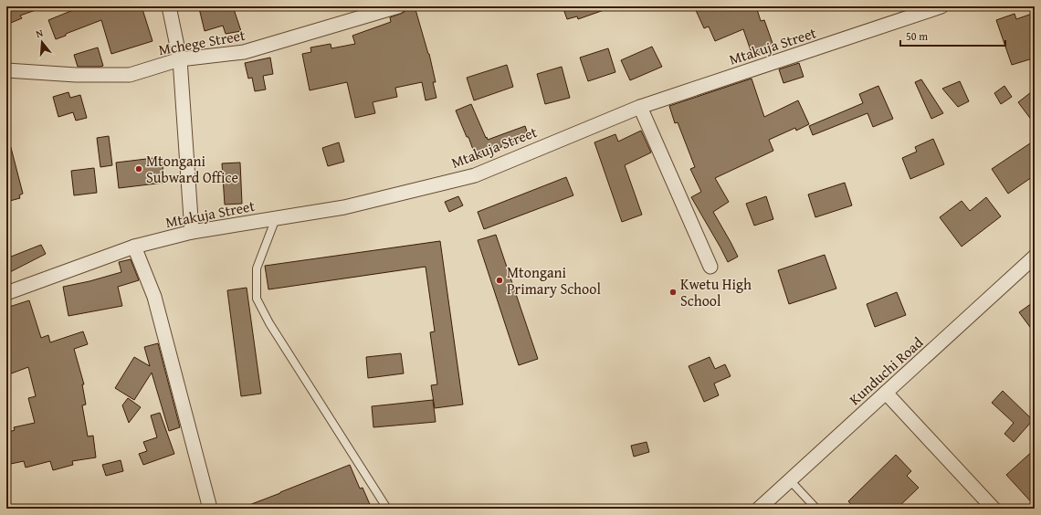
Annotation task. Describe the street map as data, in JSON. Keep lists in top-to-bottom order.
{
  "streets": {
    "street": ["Mchege Street", "Mtakuja Street", "Kunduchi Road"]
  },
  "places": ["Mtongani Subward Office", "Mtongani Primary School", "Kwetu High School"],
  "scale_bar": "50 m",
  "north": "top"
}
